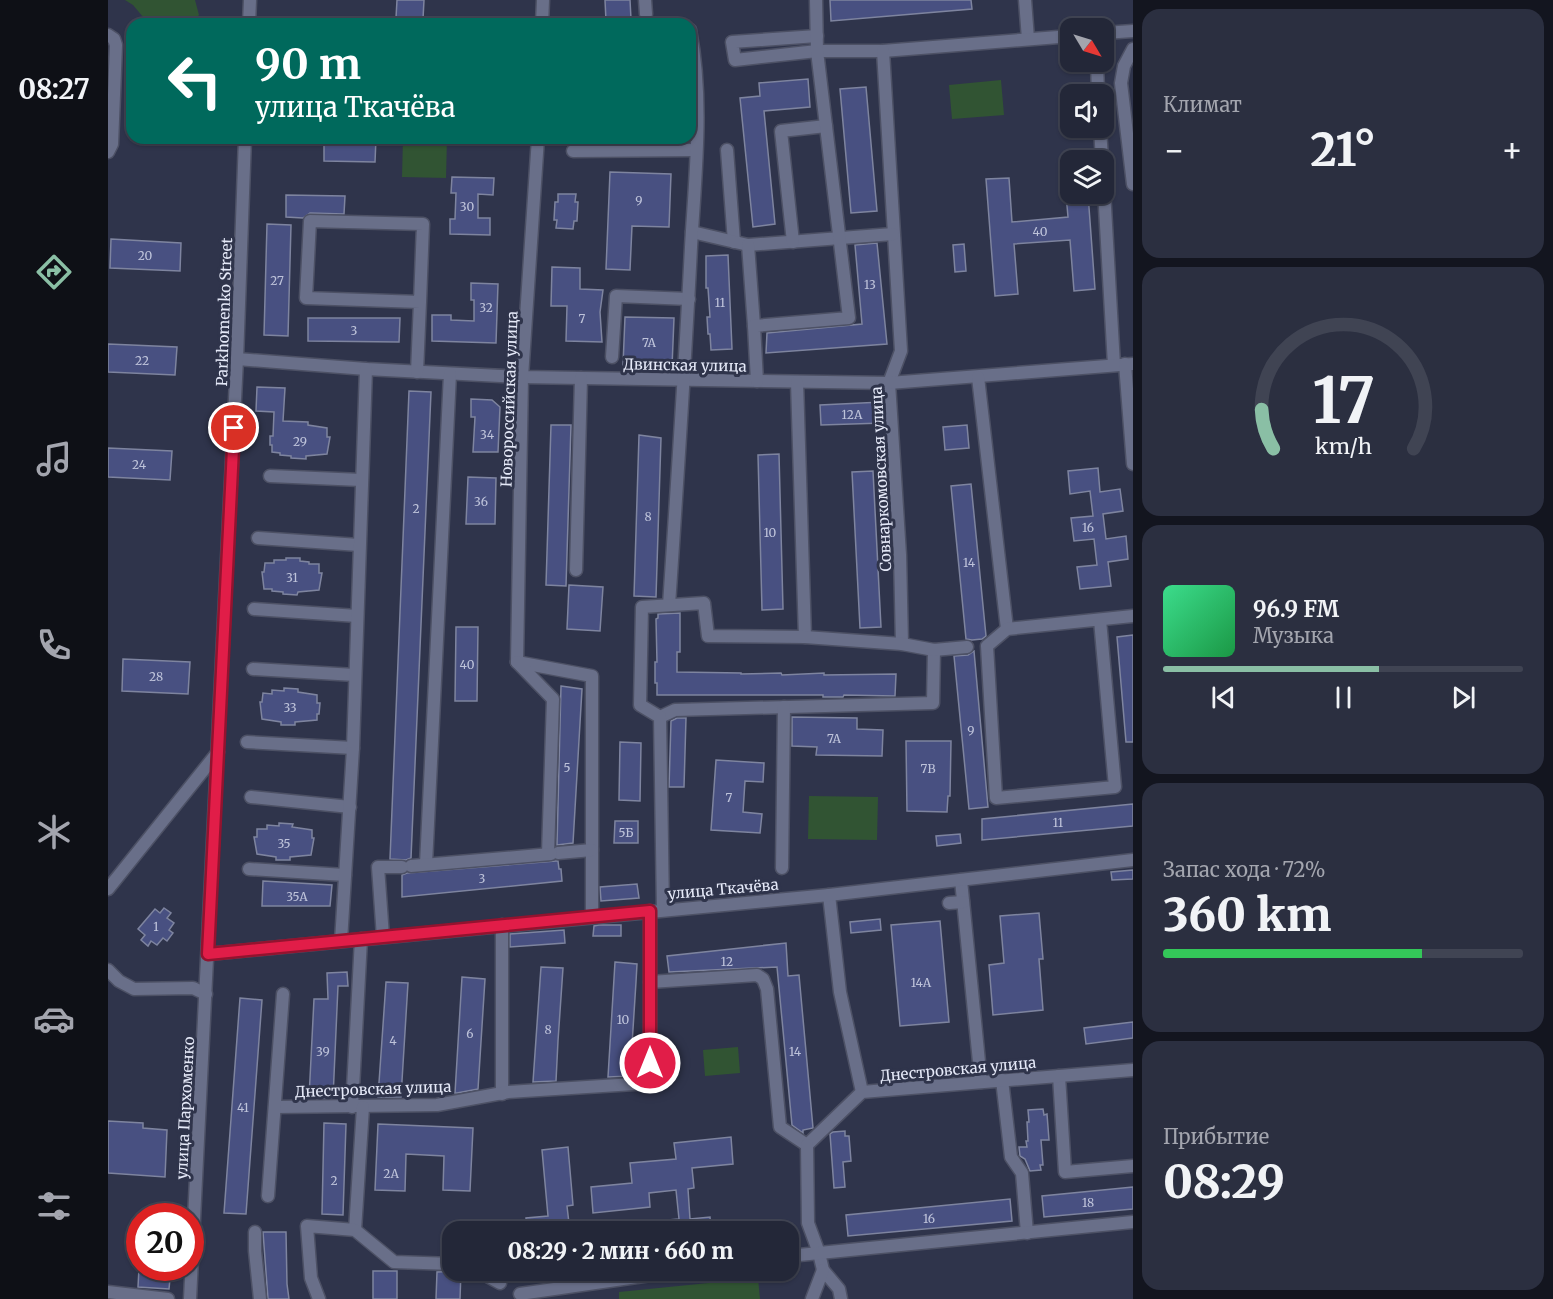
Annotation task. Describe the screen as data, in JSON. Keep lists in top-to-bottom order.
{
  "streets": {
    "street": [
      "Parkhomenko Street",
      "Двинская улица",
      "Новороссийская улица",
      "Совнаркомовская улица",
      "улица Ткачёва",
      "Днестровская улица",
      "улица Пархоменко"
    ]
  },
  "crossings": [
    ["Parkhomenko Street", "Двинская улица"],
    ["Parkhomenko Street", "улица Ткачёва"],
    ["Parkhomenko Street", "улица Пархоменко"],
    ["Двинская улица", "Новороссийская улица"],
    ["Двинская улица", "Совнаркомовская улица"],
    ["улица Ткачёва", "улица Пархоменко"]
  ],
  "house_numbers": [
    "9",
    "30",
    "40",
    "20",
    "27",
    "13",
    "11",
    "32",
    "7",
    "3",
    "7А",
    "22",
    "12А",
    "34",
    "29",
    "24",
    "36",
    "2",
    "8",
    "16",
    "10",
    "14",
    "31",
    "40",
    "28",
    "33",
    "9",
    "7А",
    "5",
    "7В",
    "7",
    "11",
    "5Б",
    "35",
    "3",
    "35А",
    "1",
    "12",
    "14А",
    "10",
    "8",
    "6",
    "4",
    "39",
    "14",
    "41",
    "2А",
    "2",
    "18",
    "16"
  ],
  "north": "bottom right",
  "page": {
    "tabs": "08:27",
    "tile": [
      "Климат",
      ["Запас хода · 72%", "360 km"],
      ["Прибытие", "08:29"]
    ],
    "turn": ["90 m", "улица Ткачёва"],
    "heat": ["−", "21°", "+"],
    "song": ["96.9 FM", "Музыка"],
    "limit": "20",
    "trip": "08:29 · 2 мин · 660 m",
    "gauge": ["17", "km/h"]
  }
}
